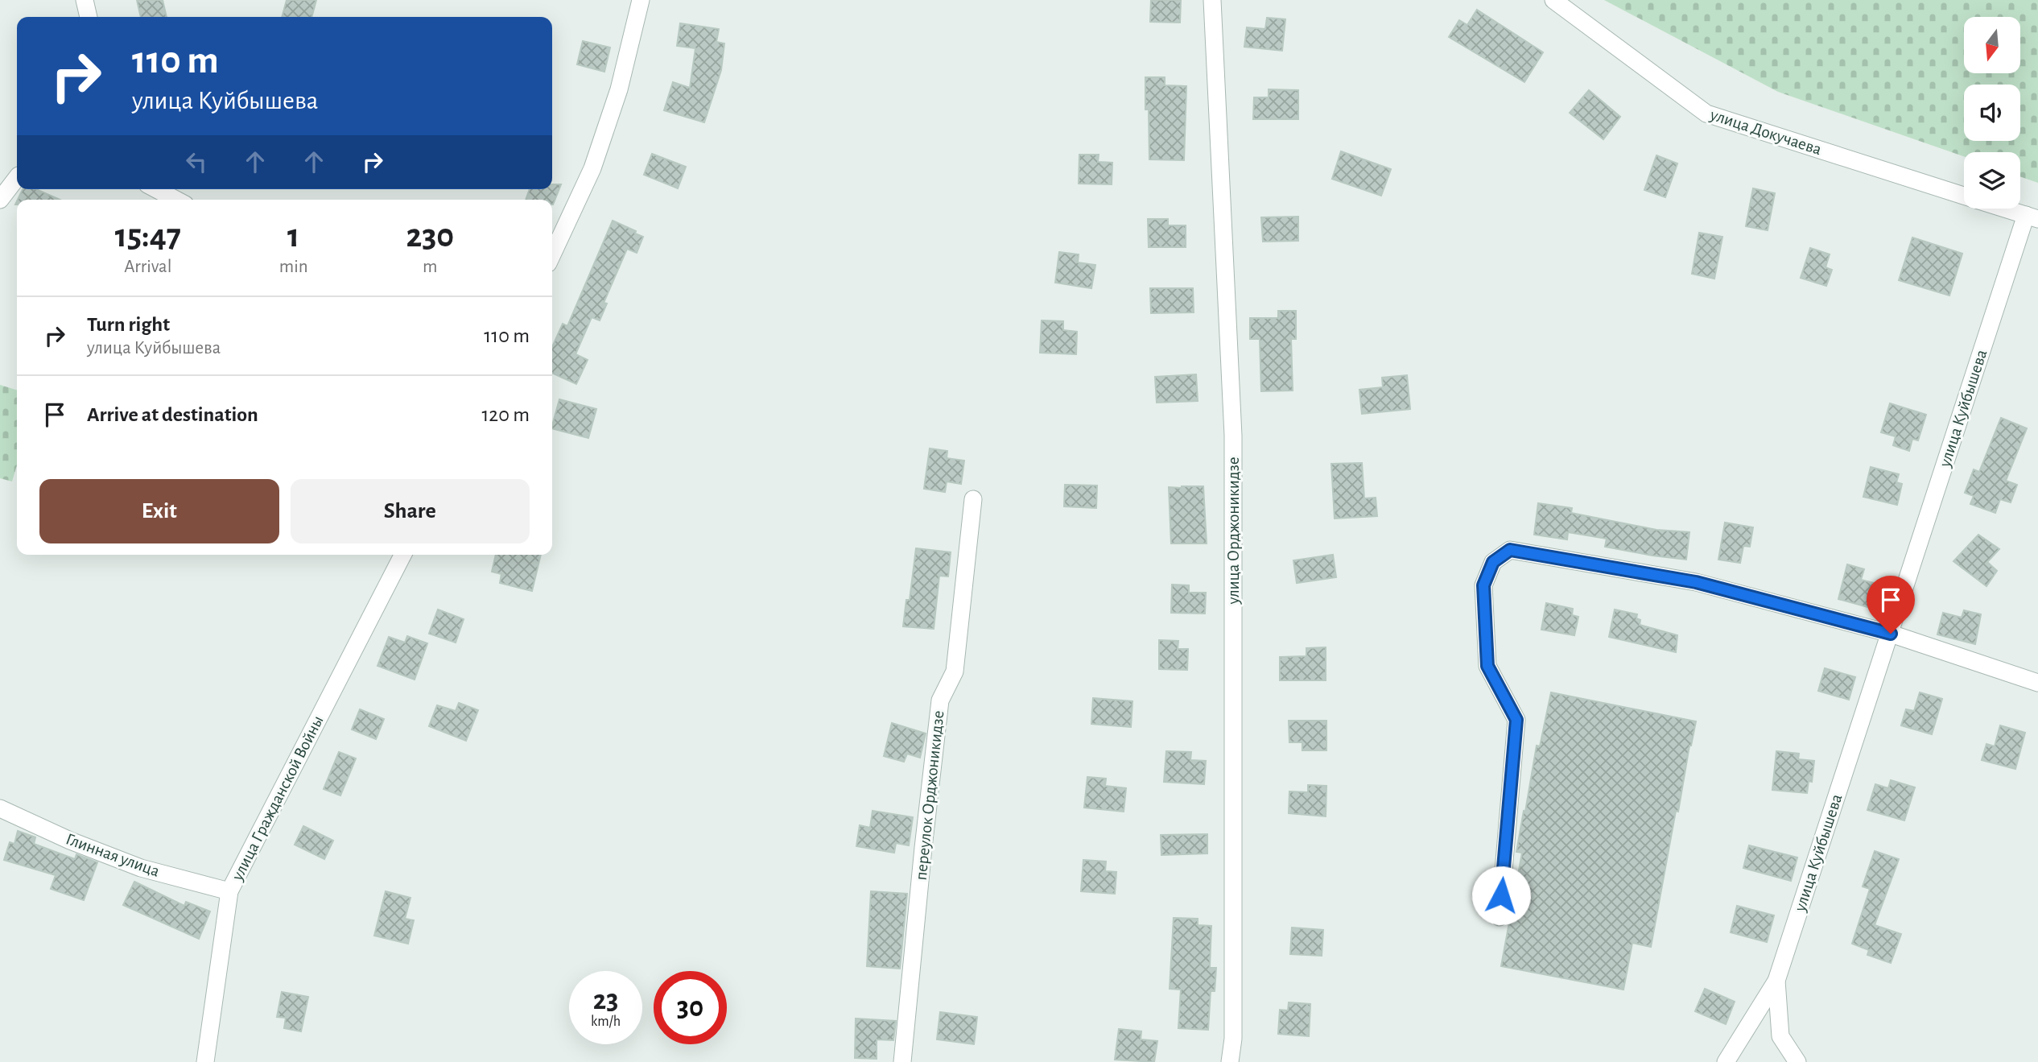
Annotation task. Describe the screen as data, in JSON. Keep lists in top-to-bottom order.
{
  "streets": {
    "street": [
      "улица Докучаева",
      "улица Куйбышева",
      "улица Орджоникидзе",
      "переулок Орджоникидзе",
      "улица Гражданской Войны",
      "Глинная улица"
    ]
  },
  "crossings": [
    ["улица Докучаева", "улица Куйбышева"],
    ["улица Гражданской Войны", "Глинная улица"]
  ],
  "north": "bottom",
  "page": {
    "turn": ["110 m", "улица Куйбышева"],
    "eta": [
      "15:47",
      "Arrival",
      "1",
      "min",
      "230",
      "m"
    ],
    "list": [
      {
        "name": "Turn right",
        "note": "улица Куйбышева",
        "value": "110 m"
      },
      {
        "name": "Arrive at destination",
        "value": "120 m"
      }
    ],
    "buttons": ["Exit", "Share"],
    "speed": "23 km/h",
    "limit": "30"
  }
}
